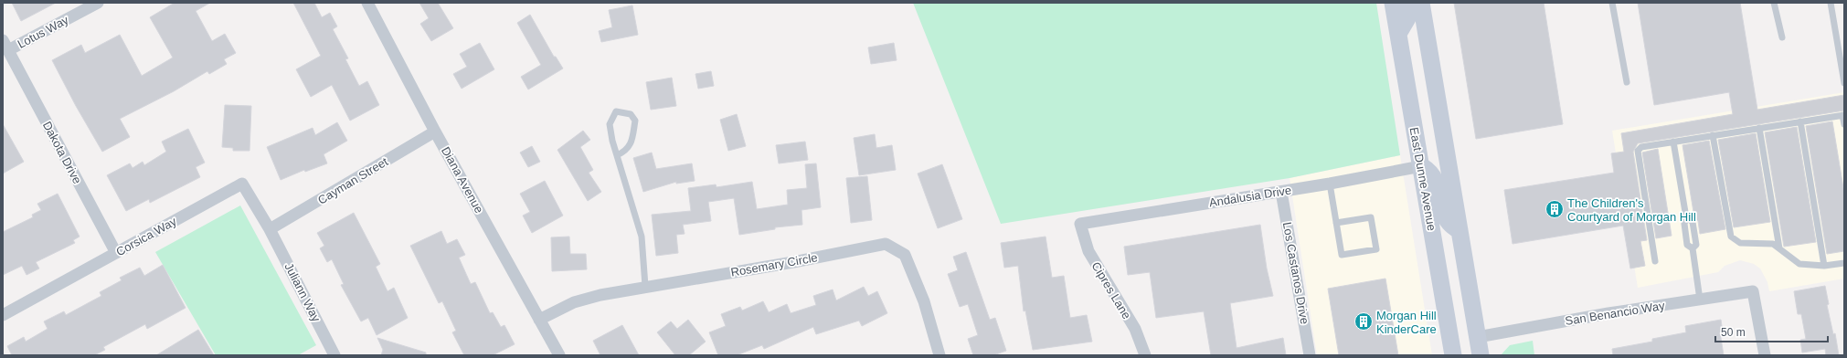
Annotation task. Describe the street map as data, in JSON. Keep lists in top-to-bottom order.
{
  "streets": {
    "main road": ["East Dunne Avenue"],
    "street": [
      "Lotus Way",
      "Dakota Drive",
      "Diana Avenue",
      "Cayman Street",
      "Andalusia Drive",
      "Corsica Way",
      "Rosemary Circle",
      "Los Castanos Drive",
      "Cipres Lane",
      "Juliann Way",
      "San Benancio Way"
    ]
  },
  "crossings": [
    ["Lotus Way", "Dakota Drive"],
    ["Dakota Drive", "Corsica Way"],
    ["East Dunne Avenue", "Andalusia Drive"],
    ["Diana Avenue", "Cayman Street"],
    ["Diana Avenue", "Rosemary Circle"],
    ["Cayman Street", "Corsica Way"],
    ["Cayman Street", "Juliann Way"],
    ["Andalusia Drive", "Los Castanos Drive"],
    ["Andalusia Drive", "Cipres Lane"],
    ["Corsica Way", "Juliann Way"]
  ],
  "places": {
    "building": ["The Children's Courtyard of Morgan Hill", "Morgan Hill KinderCare"]
  },
  "scale_bar": "50 m"
}
